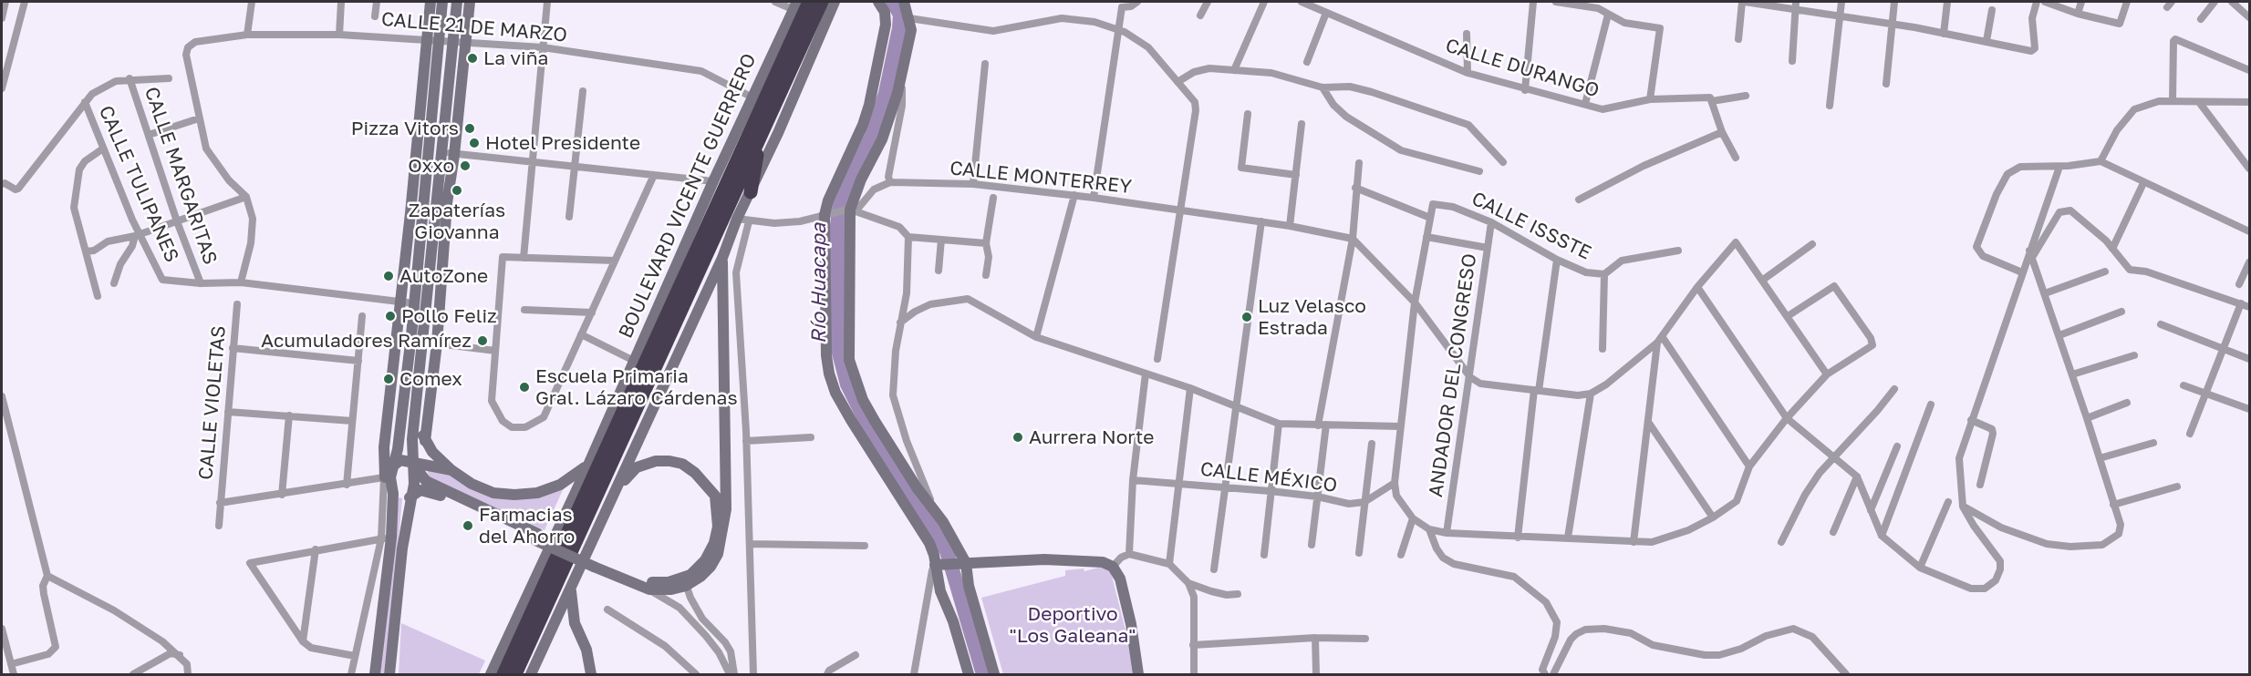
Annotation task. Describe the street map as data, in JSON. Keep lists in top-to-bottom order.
{
  "streets": {
    "highway": ["BOULEVARD VICENTE GUERRERO"],
    "street": [
      "CALLE 21 DE MARZO",
      "CALLE DURANGO",
      "CALLE MARGARITAS",
      "CALLE MONTERREY",
      "CALLE TULIPANES",
      "CALLE ISSSTE",
      "ANDADOR DEL CONGRESO",
      "CALLE VIOLETAS",
      "CALLE MÉXICO"
    ]
  },
  "crossings": [
    ["CALLE 21 DE MARZO", "BOULEVARD VICENTE GUERRERO"],
    ["CALLE MARGARITAS", "CALLE TULIPANES"],
    ["CALLE ISSSTE", "ANDADOR DEL CONGRESO"]
  ],
  "water": ["Río Huacapa"],
  "parks": ["Deportivo \"Los Galeana\""],
  "places": [
    "La viña",
    "Pizza Vitors",
    "Hotel Presidente",
    "Oxxo",
    "Zapaterías Giovanna",
    "AutoZone",
    "Pollo Feliz",
    "Luz Velasco Estrada",
    "Acumuladores Ramírez",
    "Comex",
    "Escuela Primaria Gral. Lázaro Cárdenas",
    "Aurrera Norte",
    "Farmacias del Ahorro"
  ]
}
